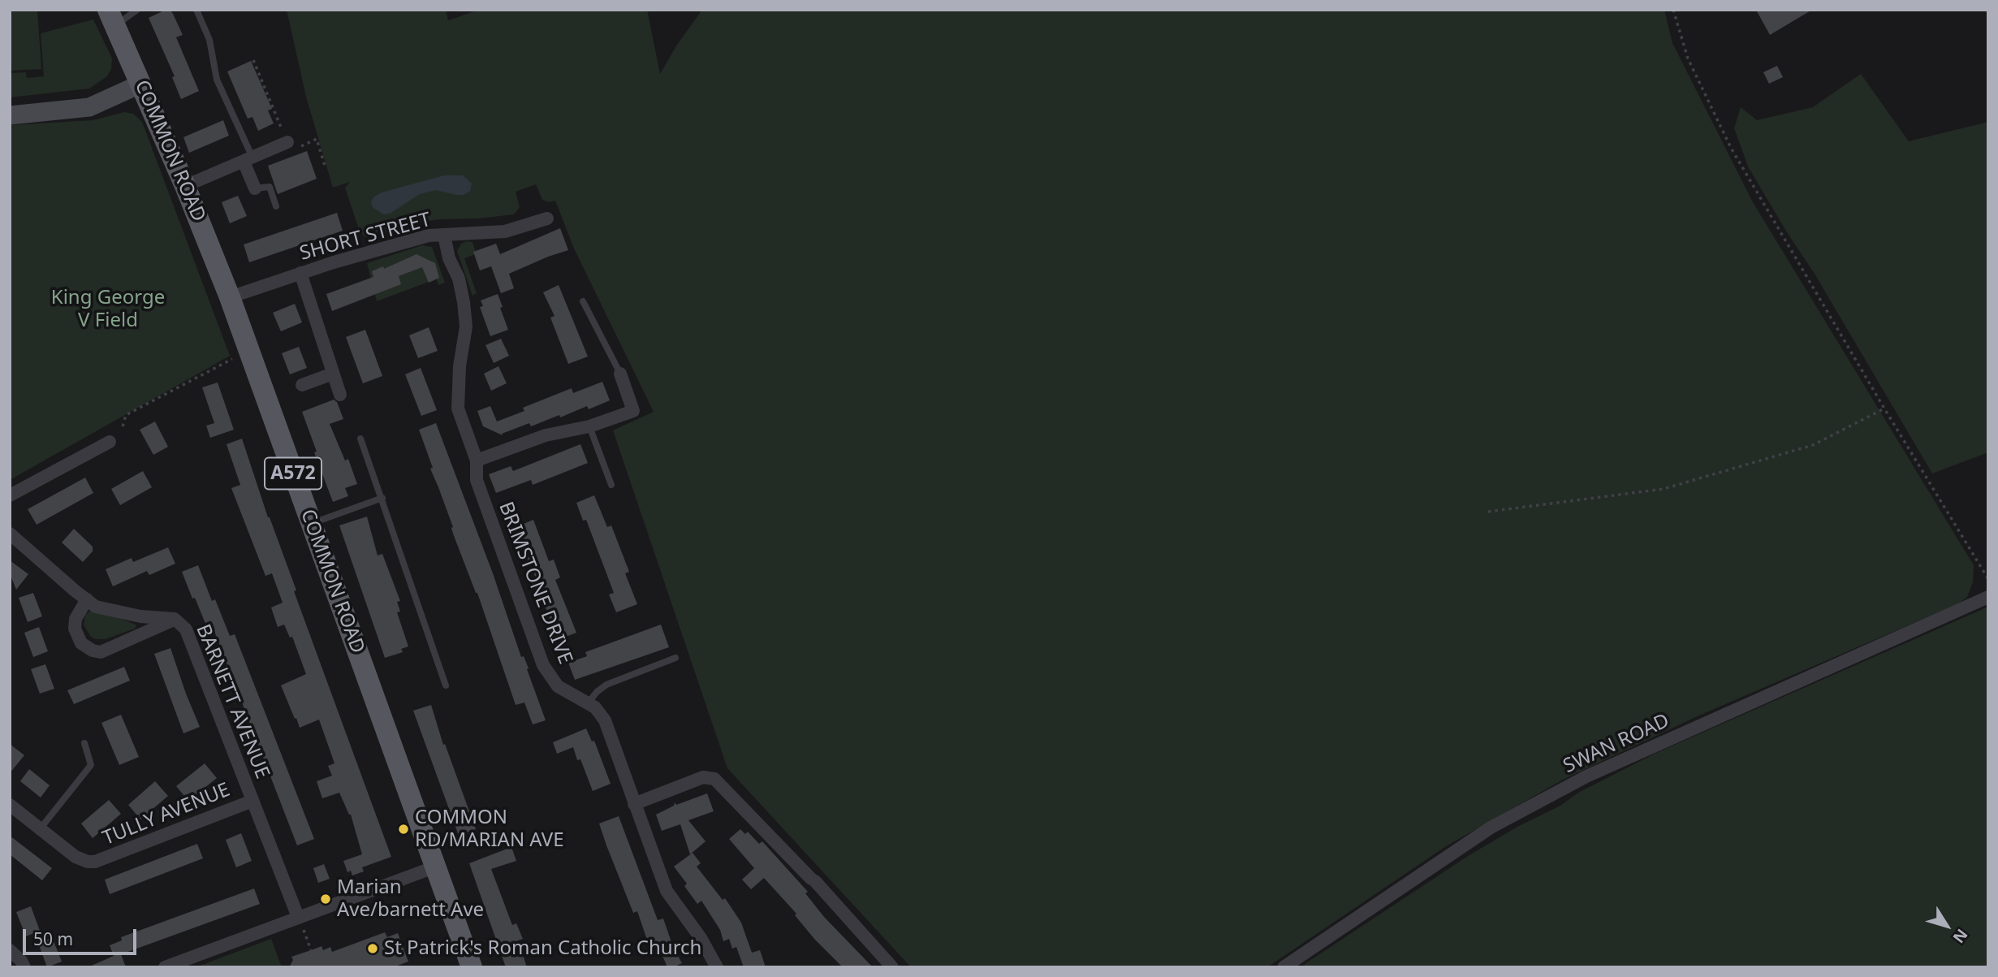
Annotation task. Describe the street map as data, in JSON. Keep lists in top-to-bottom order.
{
  "streets": {
    "main road": ["COMMON ROAD", "A572"],
    "street": [
      "SHORT STREET",
      "BRIMSTONE DRIVE",
      "BARNETT AVENUE",
      "SWAN ROAD",
      "TULLY AVENUE"
    ]
  },
  "crossings": [
    ["COMMON ROAD", "SHORT STREET"],
    ["SHORT STREET", "BRIMSTONE DRIVE"],
    ["BARNETT AVENUE", "TULLY AVENUE"]
  ],
  "parks": ["King George V Field"],
  "places": ["COMMON RD/MARIAN AVE", "Marian Ave/barnett Ave", "St Patrick's Roman Catholic Church"],
  "scale_bar": "50 m",
  "north": "bottom right"
}
